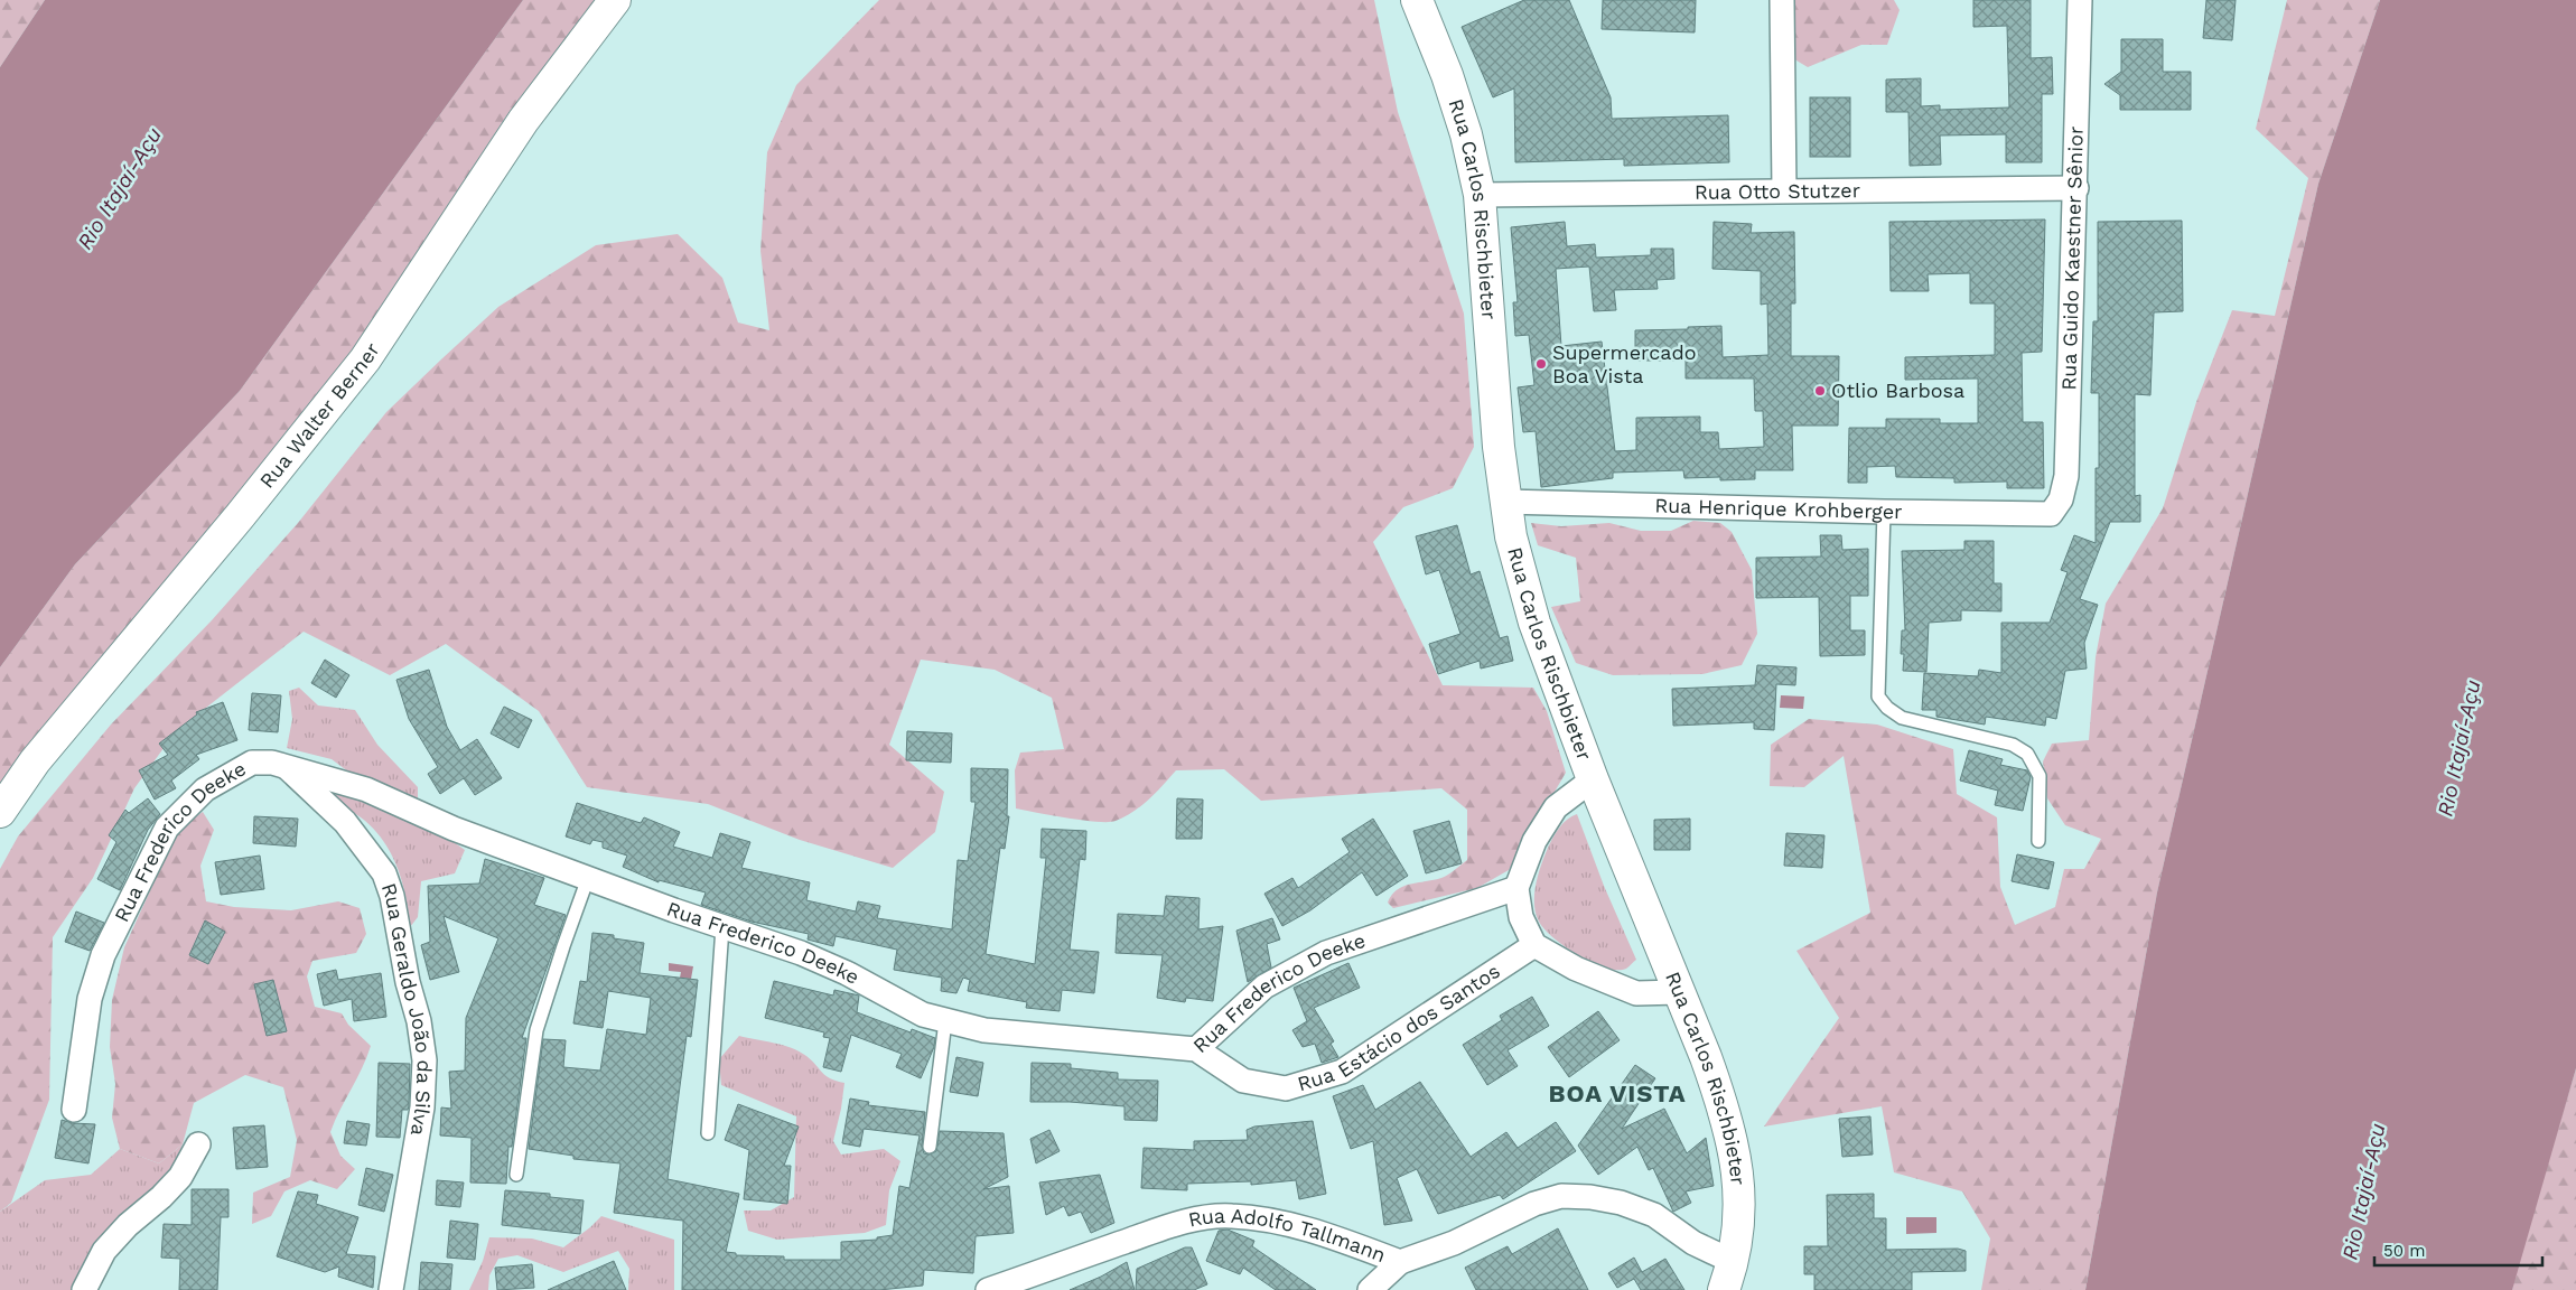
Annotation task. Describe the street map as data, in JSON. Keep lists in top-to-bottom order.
{
  "streets": {
    "street": [
      "Rua Otto Stutzer",
      "Rua Carlos Rischbieter",
      "Rua Guido Kaestner Sênior",
      "Rua Walter Berner",
      "Rua Henrique Krohberger",
      "Rua Frederico Deeke",
      "Rua Geraldo João da Silva",
      "Rua Estácio dos Santos",
      "Rua Adolfo Tallmann"
    ]
  },
  "crossings": [
    ["Rua Otto Stutzer", "Rua Carlos Rischbieter"],
    ["Rua Otto Stutzer", "Rua Guido Kaestner Sênior"],
    ["Rua Carlos Rischbieter", "Rua Henrique Krohberger"],
    ["Rua Carlos Rischbieter", "Rua Adolfo Tallmann"],
    ["Rua Guido Kaestner Sênior", "Rua Henrique Krohberger"],
    ["Rua Frederico Deeke", "Rua Geraldo João da Silva"],
    ["Rua Frederico Deeke", "Rua Estácio dos Santos"]
  ],
  "districts": ["BOA VISTA"],
  "water": ["Rio Itajaí-Açu"],
  "places": ["Supermercado Boa Vista", "Otlio Barbosa"],
  "scale_bar": "50 m"
}
